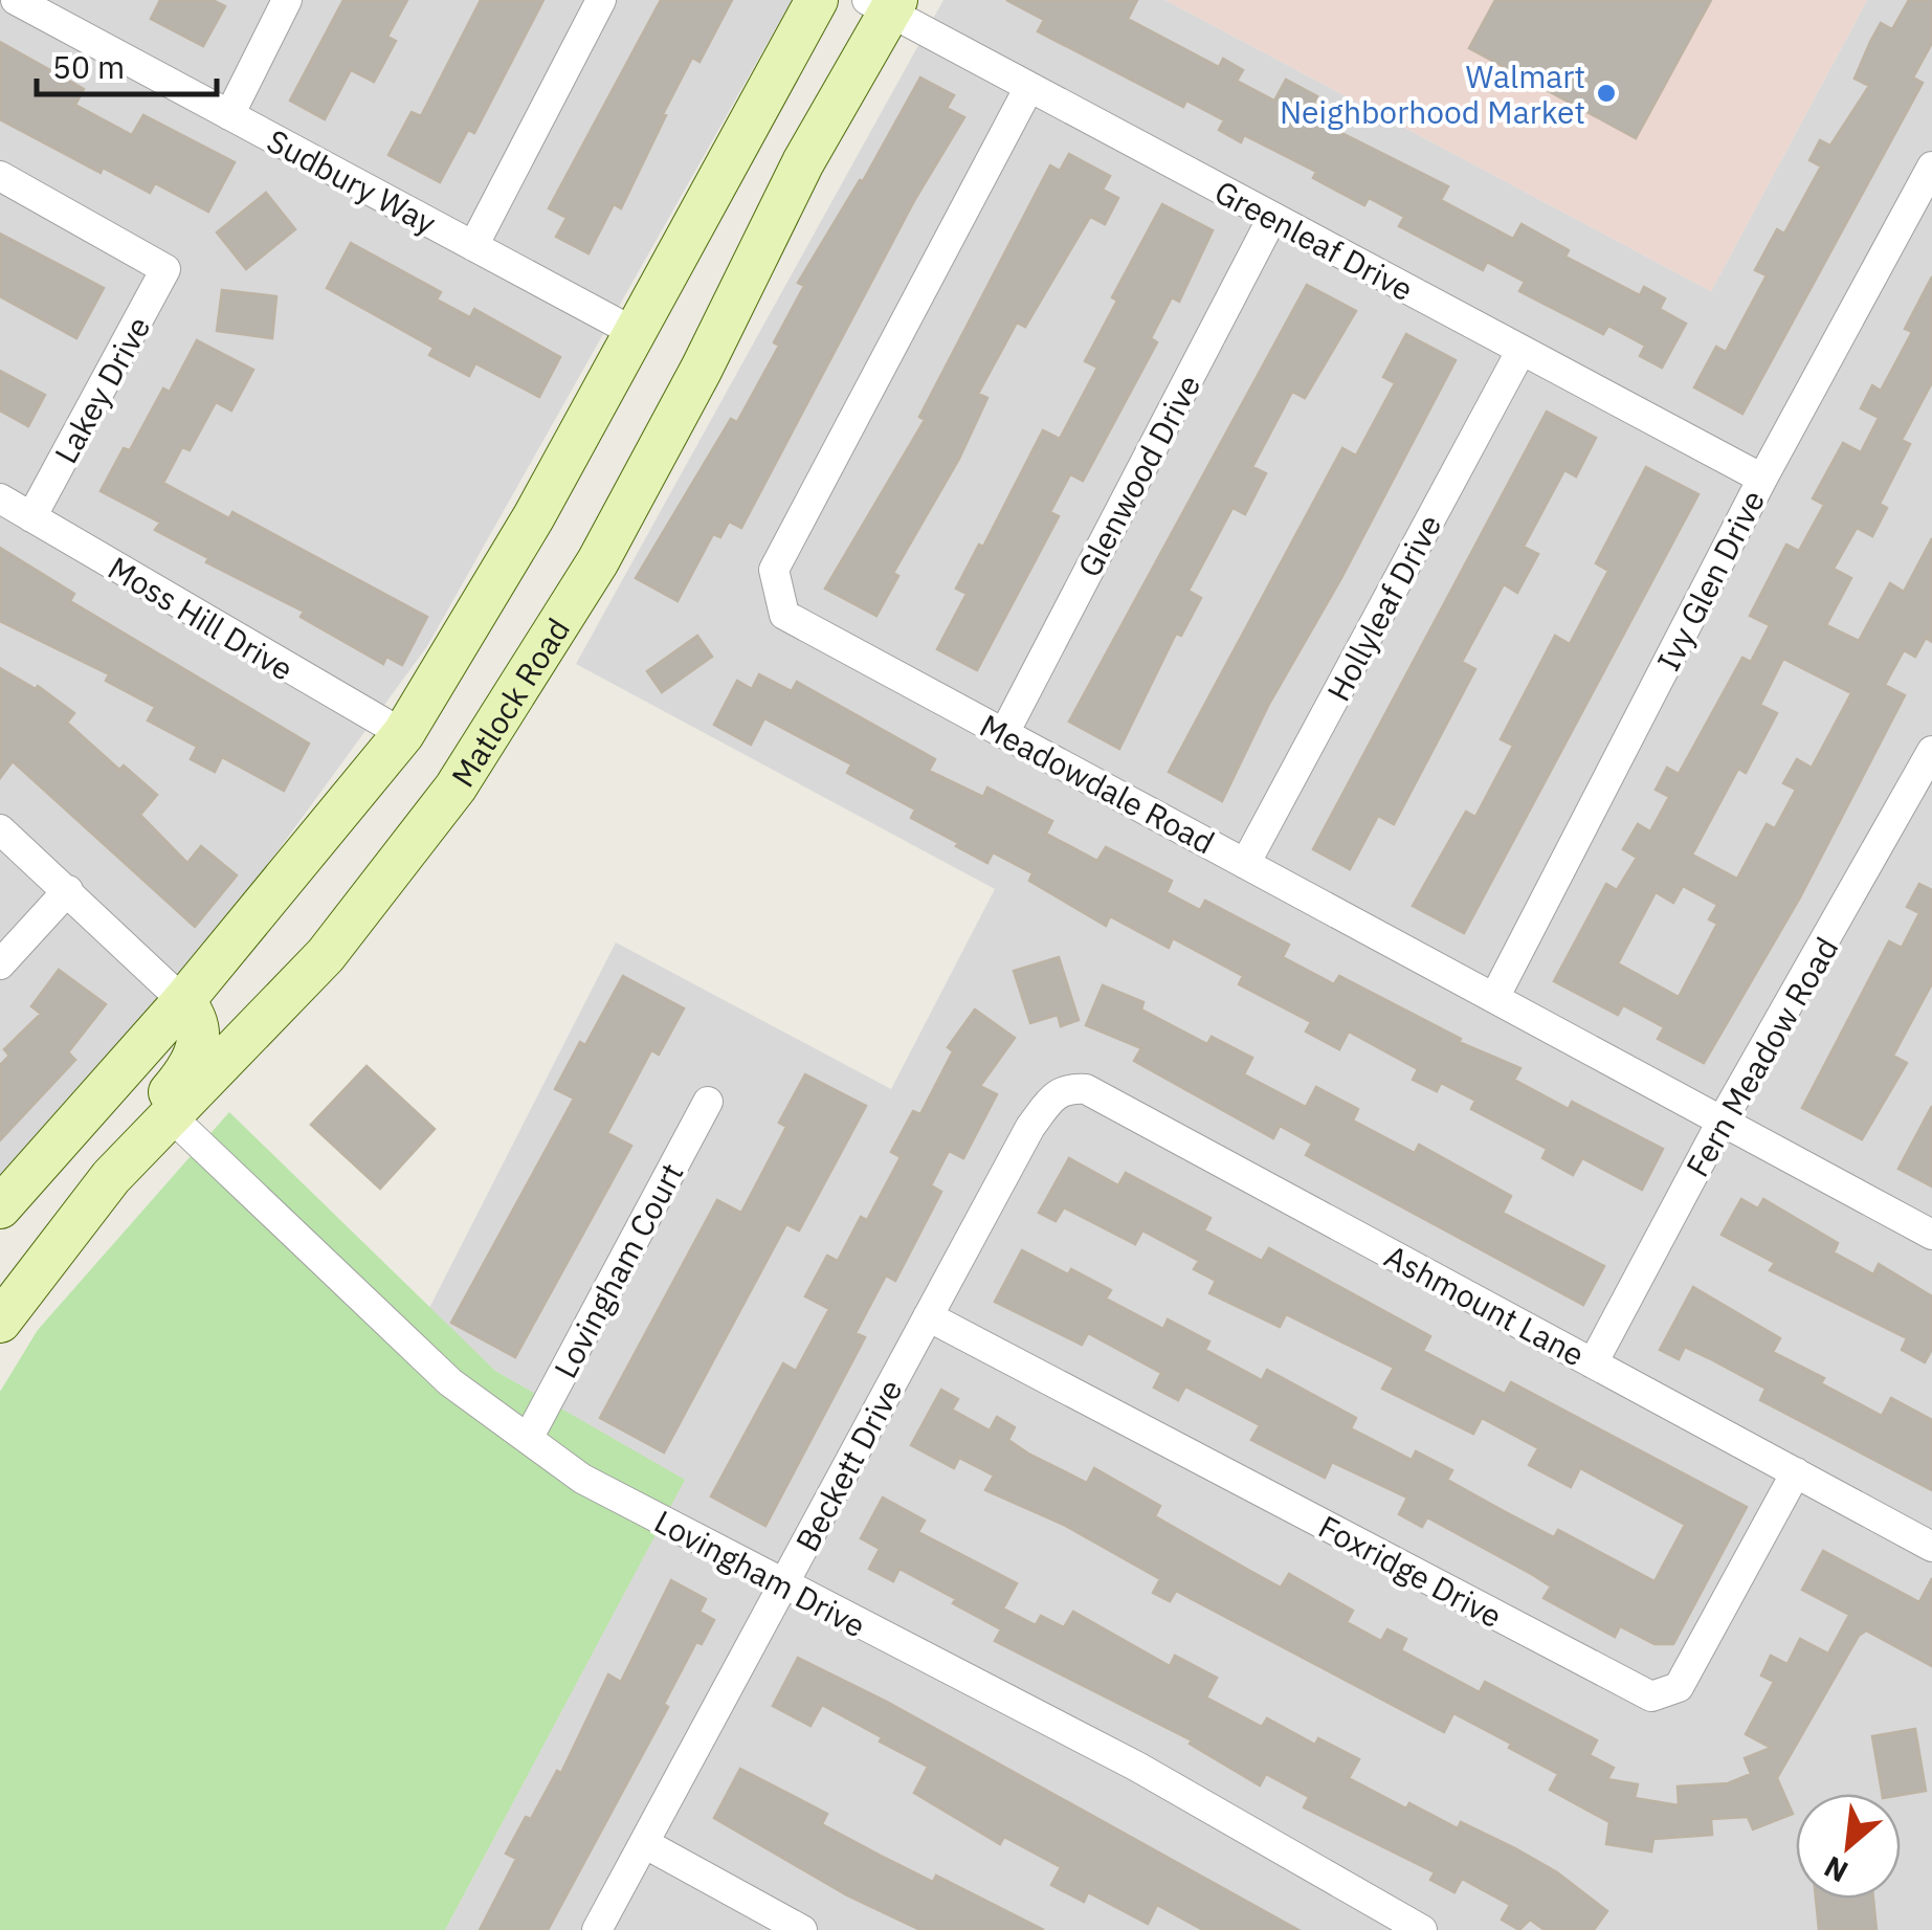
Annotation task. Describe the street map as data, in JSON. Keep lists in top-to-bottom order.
{
  "streets": {
    "main road": ["Matlock Road"],
    "street": [
      "Sudbury Way",
      "Greenleaf Drive",
      "Lakey Drive",
      "Glenwood Drive",
      "Ivy Glen Drive",
      "Hollyleaf Drive",
      "Moss Hill Drive",
      "Meadowdale Road",
      "Fern Meadow Road",
      "Lovingham Court",
      "Ashmount Lane",
      "Beckett Drive",
      "Foxridge Drive",
      "Lovingham Drive"
    ]
  },
  "crossings": [
    ["Greenleaf Drive", "Glenwood Drive"],
    ["Greenleaf Drive", "Ivy Glen Drive"],
    ["Greenleaf Drive", "Hollyleaf Drive"],
    ["Greenleaf Drive", "Matlock Road"],
    ["Greenleaf Drive", "Meadowdale Road"],
    ["Lakey Drive", "Moss Hill Drive"],
    ["Glenwood Drive", "Meadowdale Road"],
    ["Ivy Glen Drive", "Meadowdale Road"],
    ["Hollyleaf Drive", "Meadowdale Road"],
    ["Matlock Road", "Lovingham Drive"],
    ["Meadowdale Road", "Fern Meadow Road"],
    ["Fern Meadow Road", "Ashmount Lane"],
    ["Lovingham Court", "Lovingham Drive"],
    ["Ashmount Lane", "Beckett Drive"],
    ["Ashmount Lane", "Foxridge Drive"],
    ["Beckett Drive", "Foxridge Drive"],
    ["Beckett Drive", "Lovingham Drive"]
  ],
  "places": ["Walmart Neighborhood Market"],
  "scale_bar": "50 m",
  "north": "bottom left"
}
